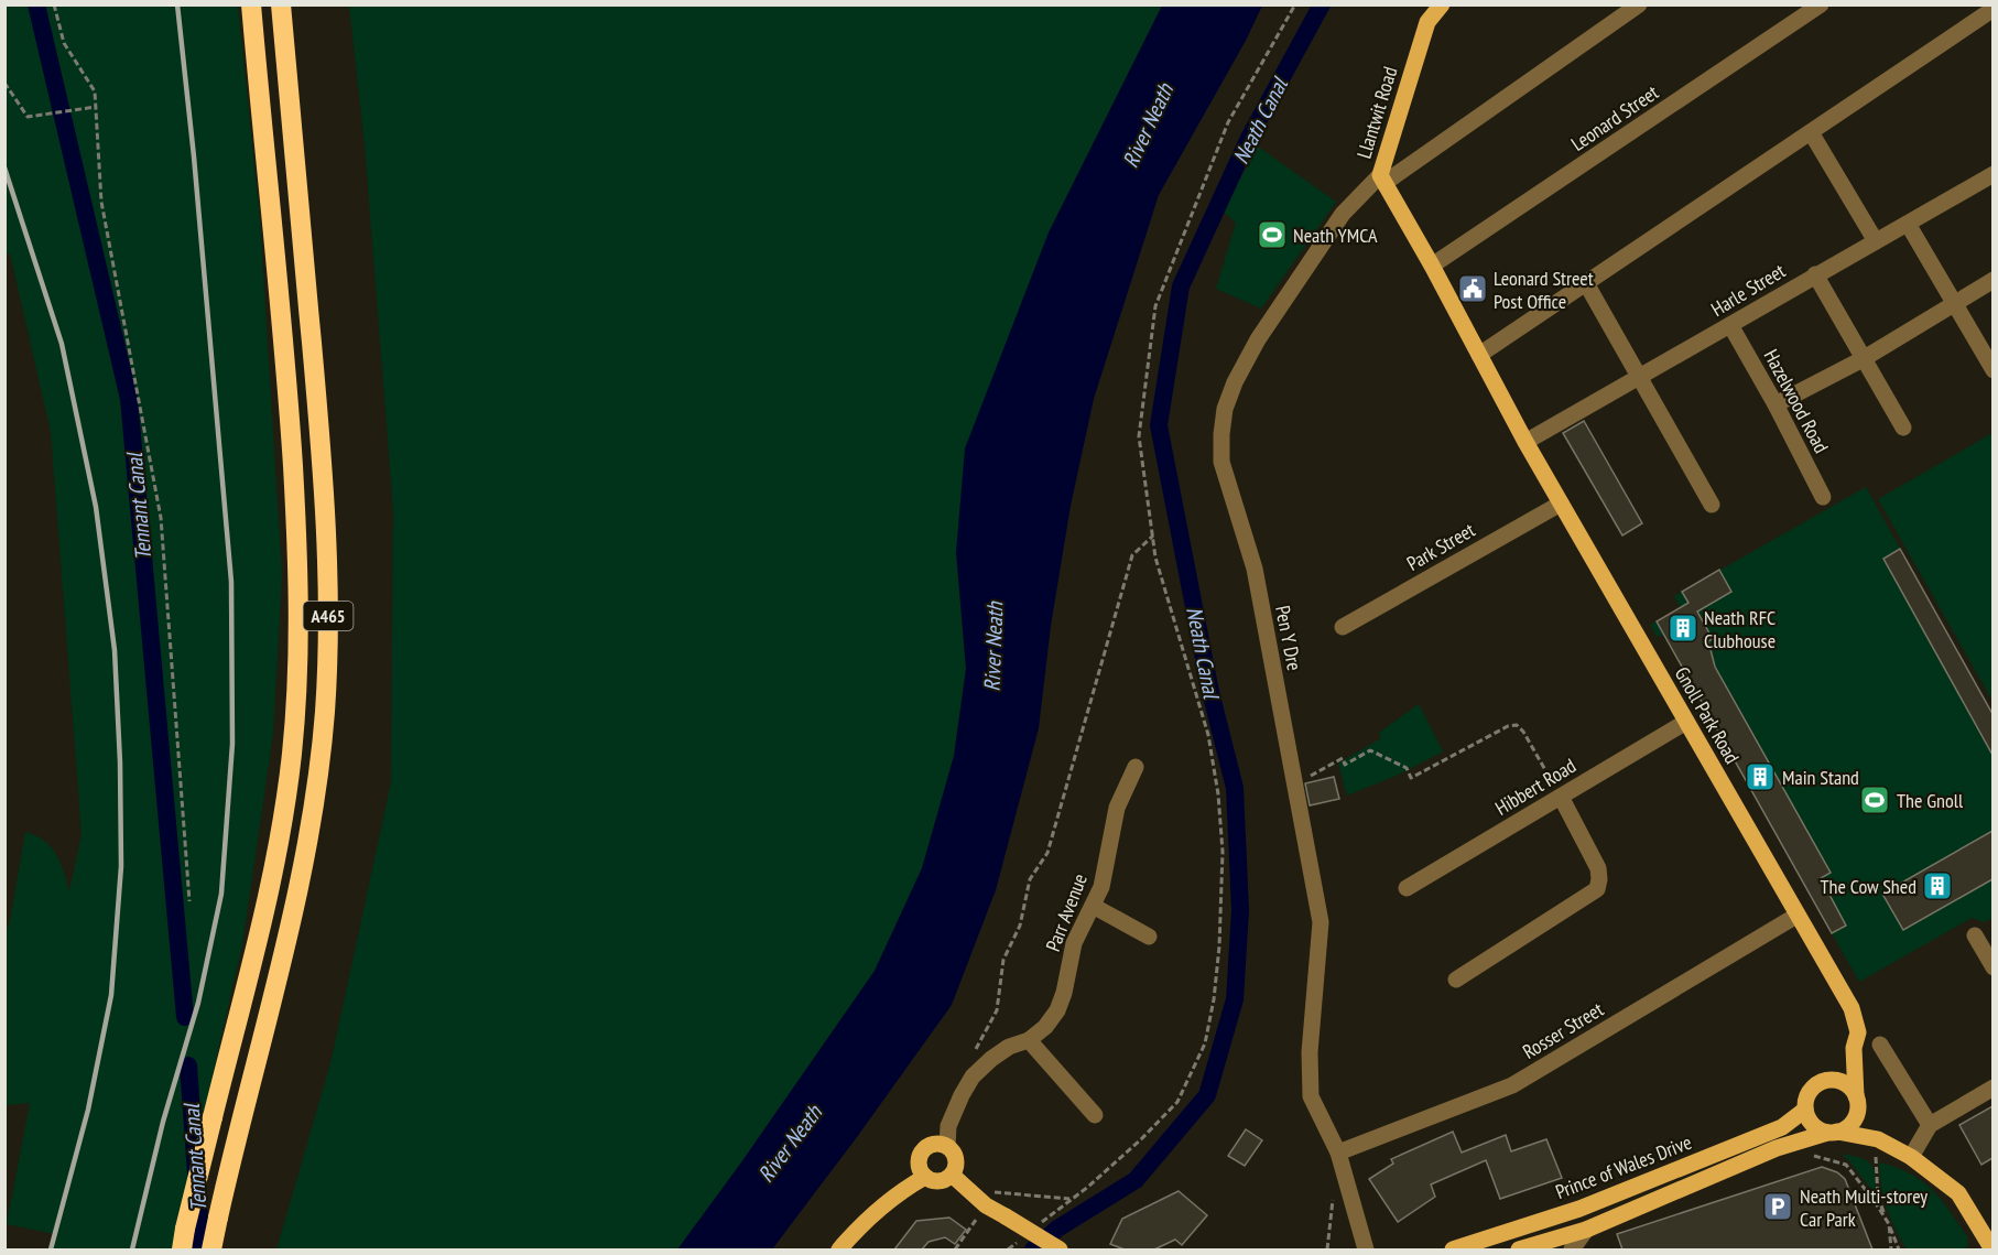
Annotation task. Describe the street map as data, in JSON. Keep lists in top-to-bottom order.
{
  "streets": {
    "highway": ["A465"],
    "main road": ["Llantwit Road", "Gnoll Park Road", "Prince of Wales Drive"],
    "street": [
      "Leonard Street",
      "Harle Street",
      "Hazelwood Road",
      "Park Street",
      "Pen Y Dre",
      "Hibbert Road",
      "Parr Avenue",
      "Rosser Street"
    ]
  },
  "crossings": [
    ["Llantwit Road", "Leonard Street"],
    ["Llantwit Road", "Pen Y Dre"],
    ["Llantwit Road", "Gnoll Park Road"],
    ["Leonard Street", "Gnoll Park Road"],
    ["Harle Street", "Hazelwood Road"],
    ["Harle Street", "Gnoll Park Road"],
    ["Park Street", "Gnoll Park Road"],
    ["Pen Y Dre", "Rosser Street"],
    ["Gnoll Park Road", "Hibbert Road"],
    ["Gnoll Park Road", "Rosser Street"],
    ["Gnoll Park Road", "Prince of Wales Drive"]
  ],
  "water": ["Neath Canal", "River Neath", "Tennant Canal"],
  "places": {
    "sports": ["Neath YMCA", "The Gnoll"],
    "public building": ["Leonard Street Post Office"],
    "building": ["Neath RFC Clubhouse", "Main Stand", "The Cow Shed"],
    "parking": ["Neath Multi-storey Car Park"]
  }
}
